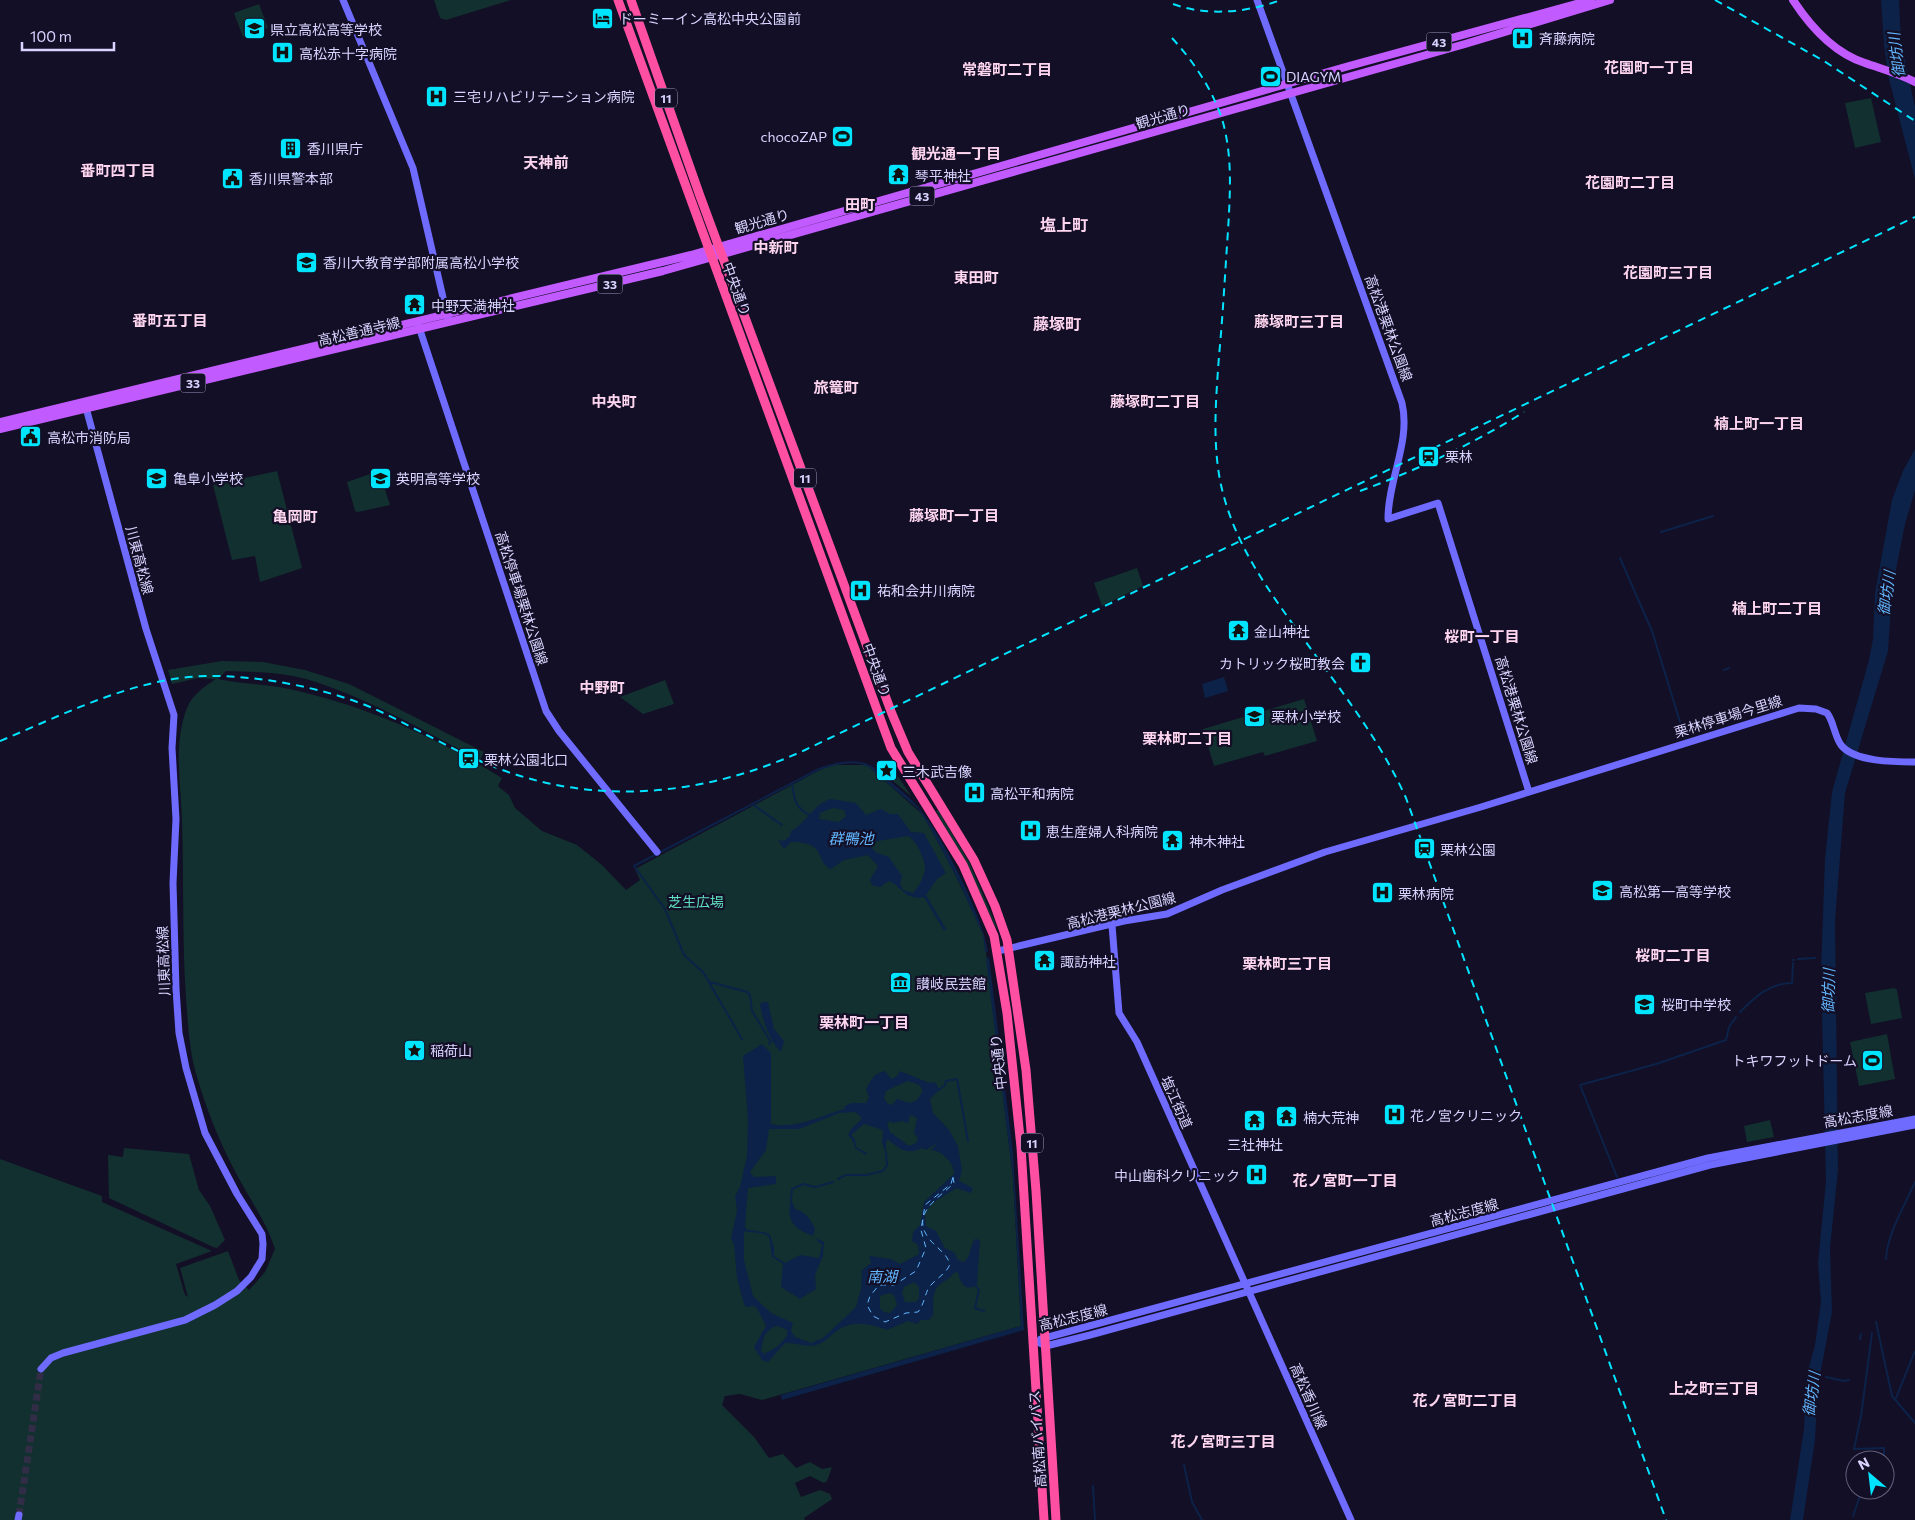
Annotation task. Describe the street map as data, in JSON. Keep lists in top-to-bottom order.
{
  "streets": {
    "highway": ["11", "中央通り", "高松南バイパス"],
    "main road": [
      "43",
      "観光通り",
      "33",
      "高松港栗林公園線",
      "高松善通寺線",
      "川東高松線",
      "高松停車場栗林公園線",
      "栗林停車場今里線",
      "塩江街道",
      "高松志度線",
      "高松香川線"
    ]
  },
  "crossings": [
    ["観光通り", "中央通り"],
    ["観光通り", "高松港栗林公園線"],
    ["観光通り", "高松善通寺線"],
    ["中央通り", "高松港栗林公園線"],
    ["中央通り", "高松善通寺線"],
    ["中央通り", "高松志度線"],
    ["中央通り", "高松南バイパス"],
    ["高松港栗林公園線", "栗林停車場今里線"],
    ["高松港栗林公園線", "塩江街道"],
    ["高松善通寺線", "川東高松線"],
    ["高松善通寺線", "高松停車場栗林公園線"],
    ["塩江街道", "高松志度線"],
    ["塩江街道", "高松香川線"],
    ["高松志度線", "高松香川線"]
  ],
  "districts": [
    "花園町一丁目",
    "常磐町二丁目",
    "観光通一丁目",
    "天神前",
    "番町四丁目",
    "花園町二丁目",
    "田町",
    "塩上町",
    "中新町",
    "花園町三丁目",
    "東田町",
    "番町五丁目",
    "藤塚町三丁目",
    "藤塚町",
    "旅篭町",
    "中央町",
    "藤塚町二丁目",
    "楠上町一丁目",
    "藤塚町一丁目",
    "亀岡町",
    "楠上町二丁目",
    "桜町一丁目",
    "中野町",
    "栗林町二丁目",
    "桜町二丁目",
    "栗林町三丁目",
    "栗林町一丁目",
    "花ノ宮町一丁目",
    "上之町三丁目",
    "花ノ宮町二丁目",
    "花ノ宮町三丁目"
  ],
  "water": ["御坊川", "群鴨池", "南湖"],
  "parks": ["芝生広場"],
  "places": {
    "hotel": ["ドーミーイン高松中央公園前"],
    "school or university": [
      "県立高松高等学校",
      "香川大教育学部附属高松小学校",
      "亀阜小学校",
      "英明高等学校",
      "栗林小学校",
      "高松第一高等学校",
      "桜町中学校"
    ],
    "hospital": [
      "斉藤病院",
      "高松赤十字病院",
      "三宅リハビリテーション病院",
      "祐和会井川病院",
      "高松平和病院",
      "恵生産婦人科病院",
      "栗林病院",
      "花ノ宮クリニック",
      "中山歯科クリニック"
    ],
    "sports": ["DIAGYM", "chocoZAP", "トキワフットドーム"],
    "building": ["香川県庁"],
    "temple": [
      "琴平神社",
      "中野天満神社",
      "金山神社",
      "神木神社",
      "諏訪神社",
      "楠大荒神",
      "三社神社"
    ],
    "public building": ["香川県警本部", "高松市消防局"],
    "station": ["栗林", "栗林公園北口", "栗林公園"],
    "church": ["カトリック桜町教会"],
    "place": ["三木武吉像", "稲荷山"],
    "museum": ["讃岐民芸館"]
  },
  "scale_bar": "100 m",
  "north": "top left"
}
